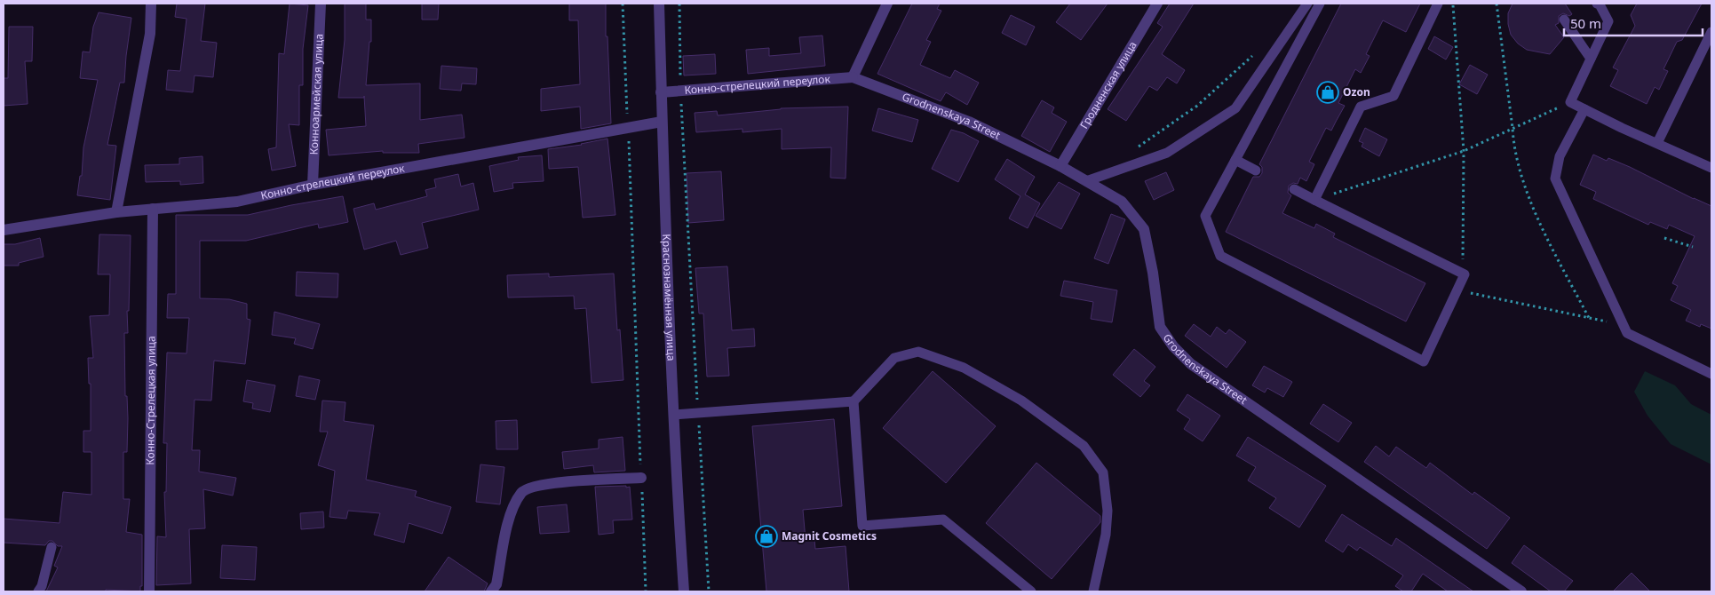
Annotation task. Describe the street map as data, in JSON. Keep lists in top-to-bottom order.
{
  "streets": {
    "street": [
      "Конно-стрелецкий переулок",
      "Гродненская улица",
      "Конноармейская улица",
      "Grodnenskaya Street",
      "Краснознамённая улица",
      "Конно-Стрелецкая улица"
    ]
  },
  "crossings": [
    ["Конно-стрелецкий переулок", "Конноармейская улица"],
    ["Конно-стрелецкий переулок", "Grodnenskaya Street"],
    ["Конно-стрелецкий переулок", "Краснознамённая улица"],
    ["Конно-стрелецкий переулок", "Конно-Стрелецкая улица"],
    ["Гродненская улица", "Grodnenskaya Street"]
  ],
  "places": {
    "shop": ["Ozon", "Magnit Cosmetics"]
  },
  "scale_bar": "50 m"
}
